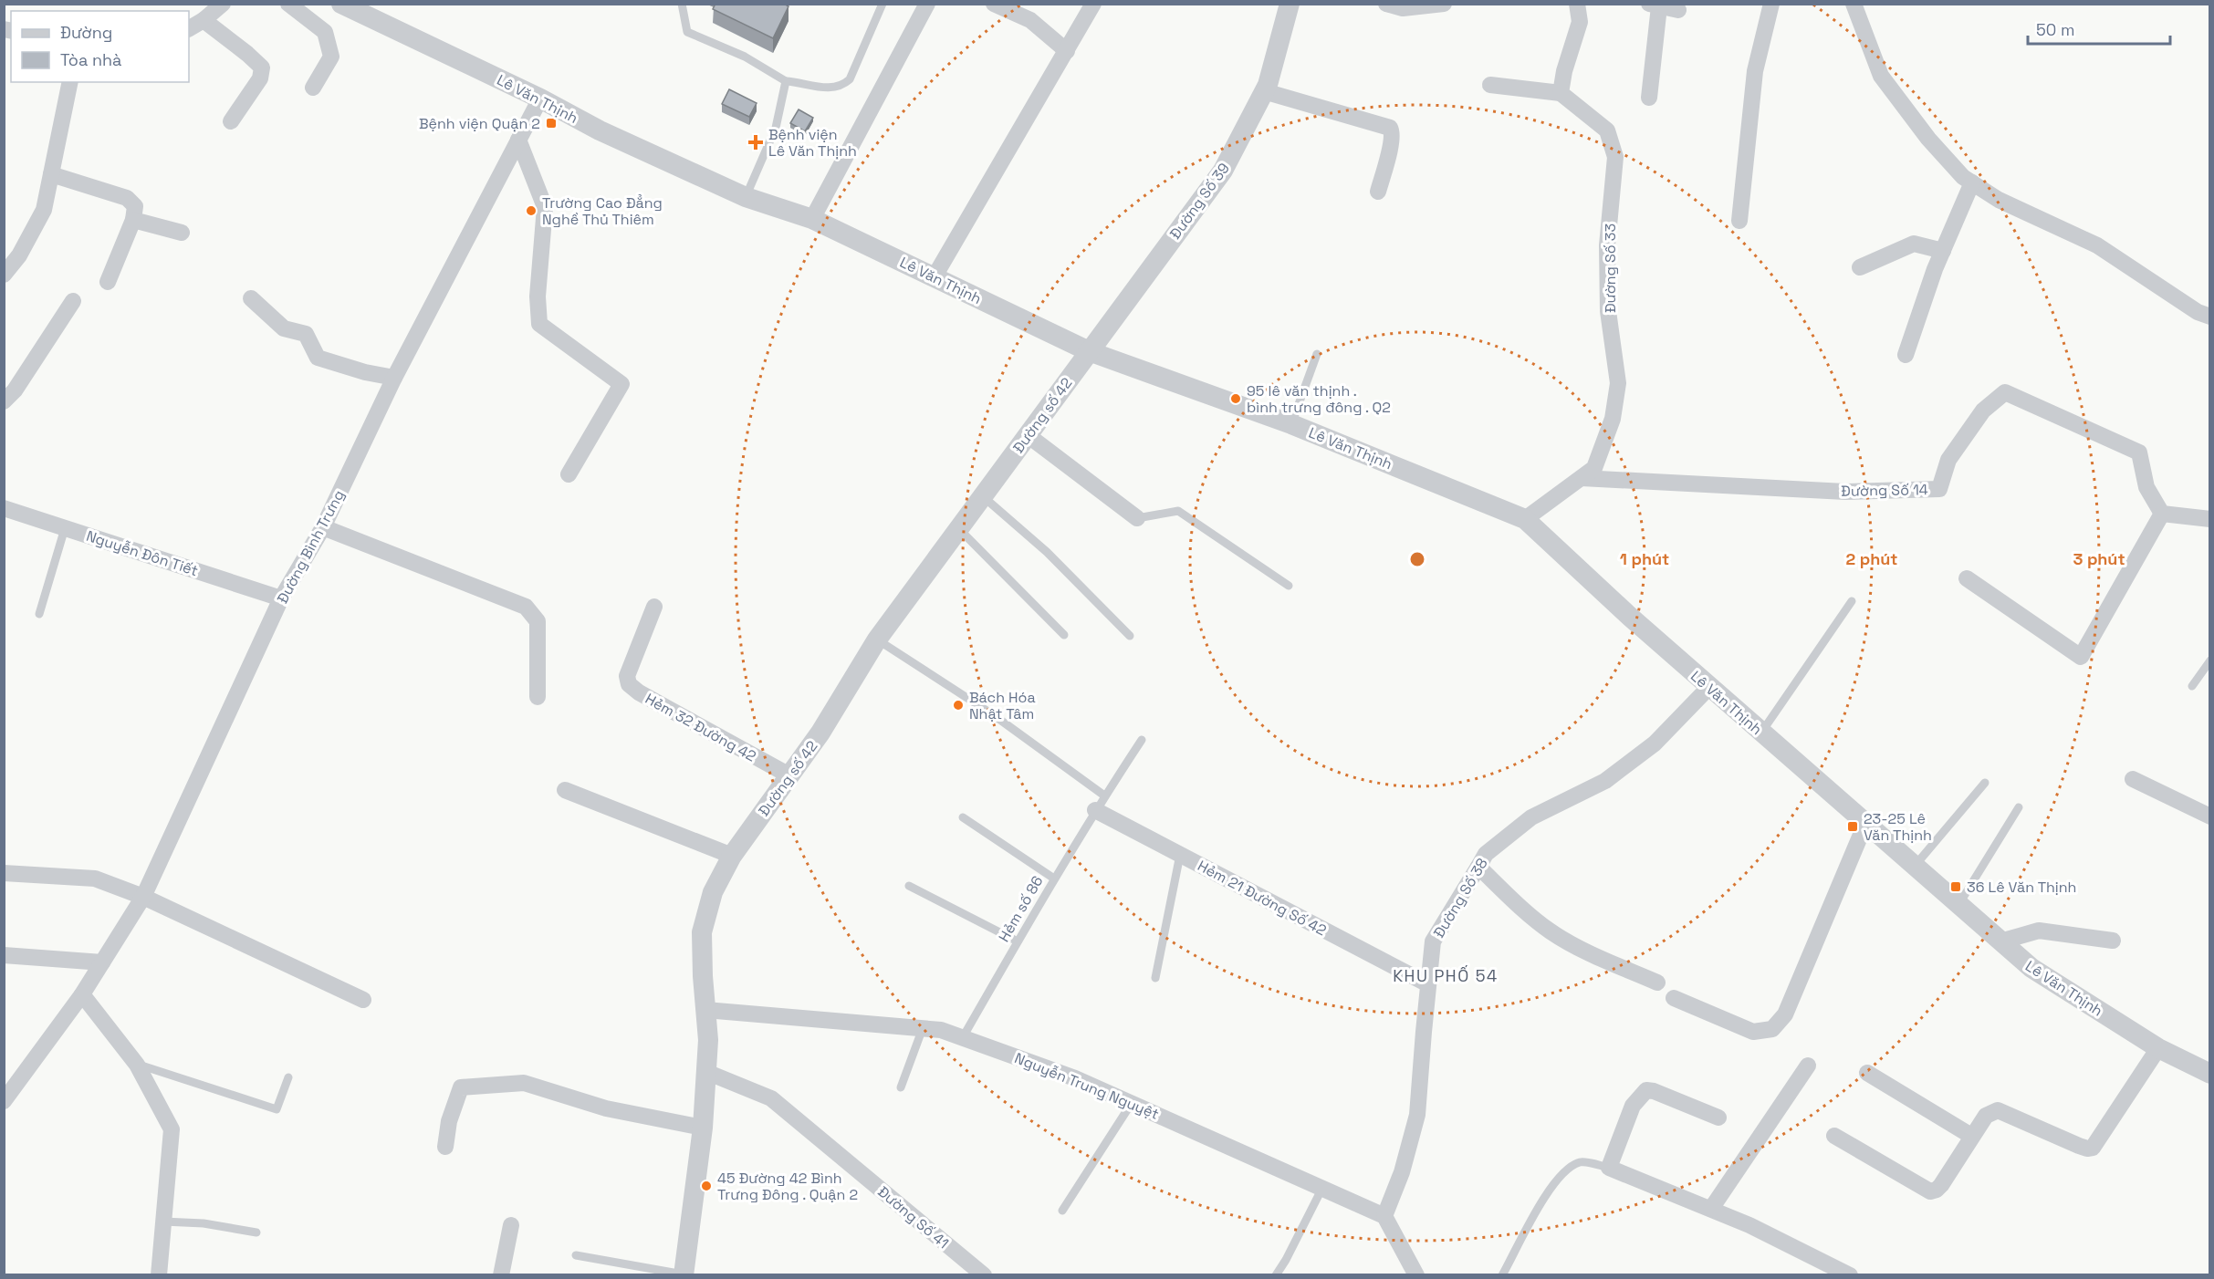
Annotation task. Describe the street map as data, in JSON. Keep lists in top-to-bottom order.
{
  "streets": {
    "street": [
      "Lê Văn Thịnh",
      "Đường Số 39",
      "Đường Số 33",
      "Đường số 42",
      "Đường Số 14",
      "Đường Bình Trưng",
      "Nguyễn Đôn Tiết",
      "Hẻm 32 Đường 42",
      "Hẻm 21 Đường Số 42",
      "Đường Số 38",
      "Nguyễn Trung Nguyệt",
      "Đường Số 41"
    ],
    "lane": ["Hẻm số 86"]
  },
  "crossings": [
    ["Lê Văn Thịnh", "Đường Số 39"],
    ["Lê Văn Thịnh", "Đường Số 33"],
    ["Lê Văn Thịnh", "Đường số 42"],
    ["Lê Văn Thịnh", "Đường Bình Trưng"],
    ["Lê Văn Thịnh", "Đường Số 38"],
    ["Đường Số 39", "Đường số 42"],
    ["Đường Số 33", "Đường Số 14"],
    ["Đường số 42", "Hẻm 32 Đường 42"],
    ["Đường số 42", "Nguyễn Trung Nguyệt"],
    ["Đường số 42", "Đường Số 41"],
    ["Đường Bình Trưng", "Nguyễn Đôn Tiết"],
    ["Hẻm 21 Đường Số 42", "Đường Số 38"],
    ["Hẻm 21 Đường Số 42", "Hẻm số 86"],
    ["Đường Số 38", "Nguyễn Trung Nguyệt"],
    ["Hẻm số 86", "Nguyễn Trung Nguyệt"]
  ],
  "districts": ["KHU PHỐ 54"],
  "places": {
    "transit": ["Bệnh viện Quận 2", "23-25 Lê Văn Thịnh", "36 Lê Văn Thịnh"],
    "health": ["Bệnh viện Lê Văn Thịnh"],
    "other": [
      "Trường Cao Đẳng Nghề Thủ Thiêm",
      "95 lê văn thịnh . bình trưng đông . Q2",
      "Bách Hóa Nhật Tâm",
      "45 Đường 42 Bình Trưng Đông . Quận 2"
    ]
  },
  "legend": ["Đường", "Tòa nhà"],
  "scale_bar": "50 m",
  "rings": ["1 phút", "2 phút", "3 phút"]
}
